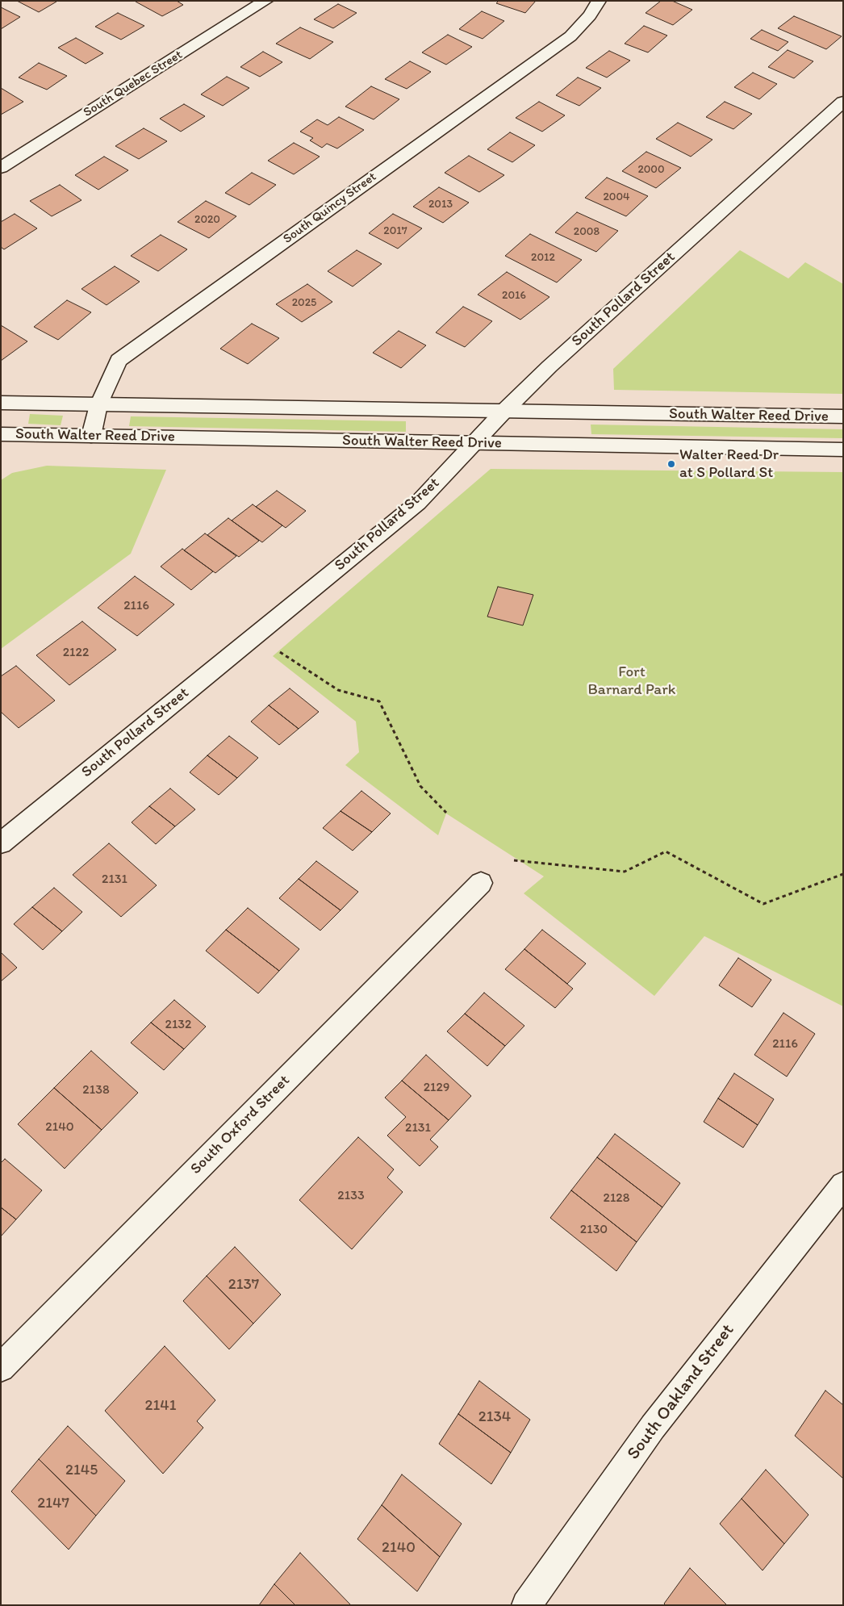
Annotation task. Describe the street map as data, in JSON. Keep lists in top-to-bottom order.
{
  "streets": {
    "street": [
      "South Quebec Street",
      "South Quincy Street",
      "South Pollard Street",
      "South Walter Reed Drive",
      "South Oxford Street",
      "South Oakland Street"
    ]
  },
  "crossings": [
    ["South Quincy Street", "South Walter Reed Drive"],
    ["South Pollard Street", "South Walter Reed Drive"]
  ],
  "parks": ["Fort Barnard Park"],
  "places": ["Walter Reed Dr at S Pollard St"],
  "house_numbers": [
    "2000",
    "2004",
    "2013",
    "2020",
    "2017",
    "2008",
    "2012",
    "2016",
    "2025",
    "2116",
    "2122",
    "2131",
    "2132",
    "2116",
    "2129",
    "2138",
    "2140",
    "2131",
    "2133",
    "2128",
    "2130",
    "2137",
    "2141",
    "2134",
    "2145",
    "2147",
    "2140"
  ]
}
